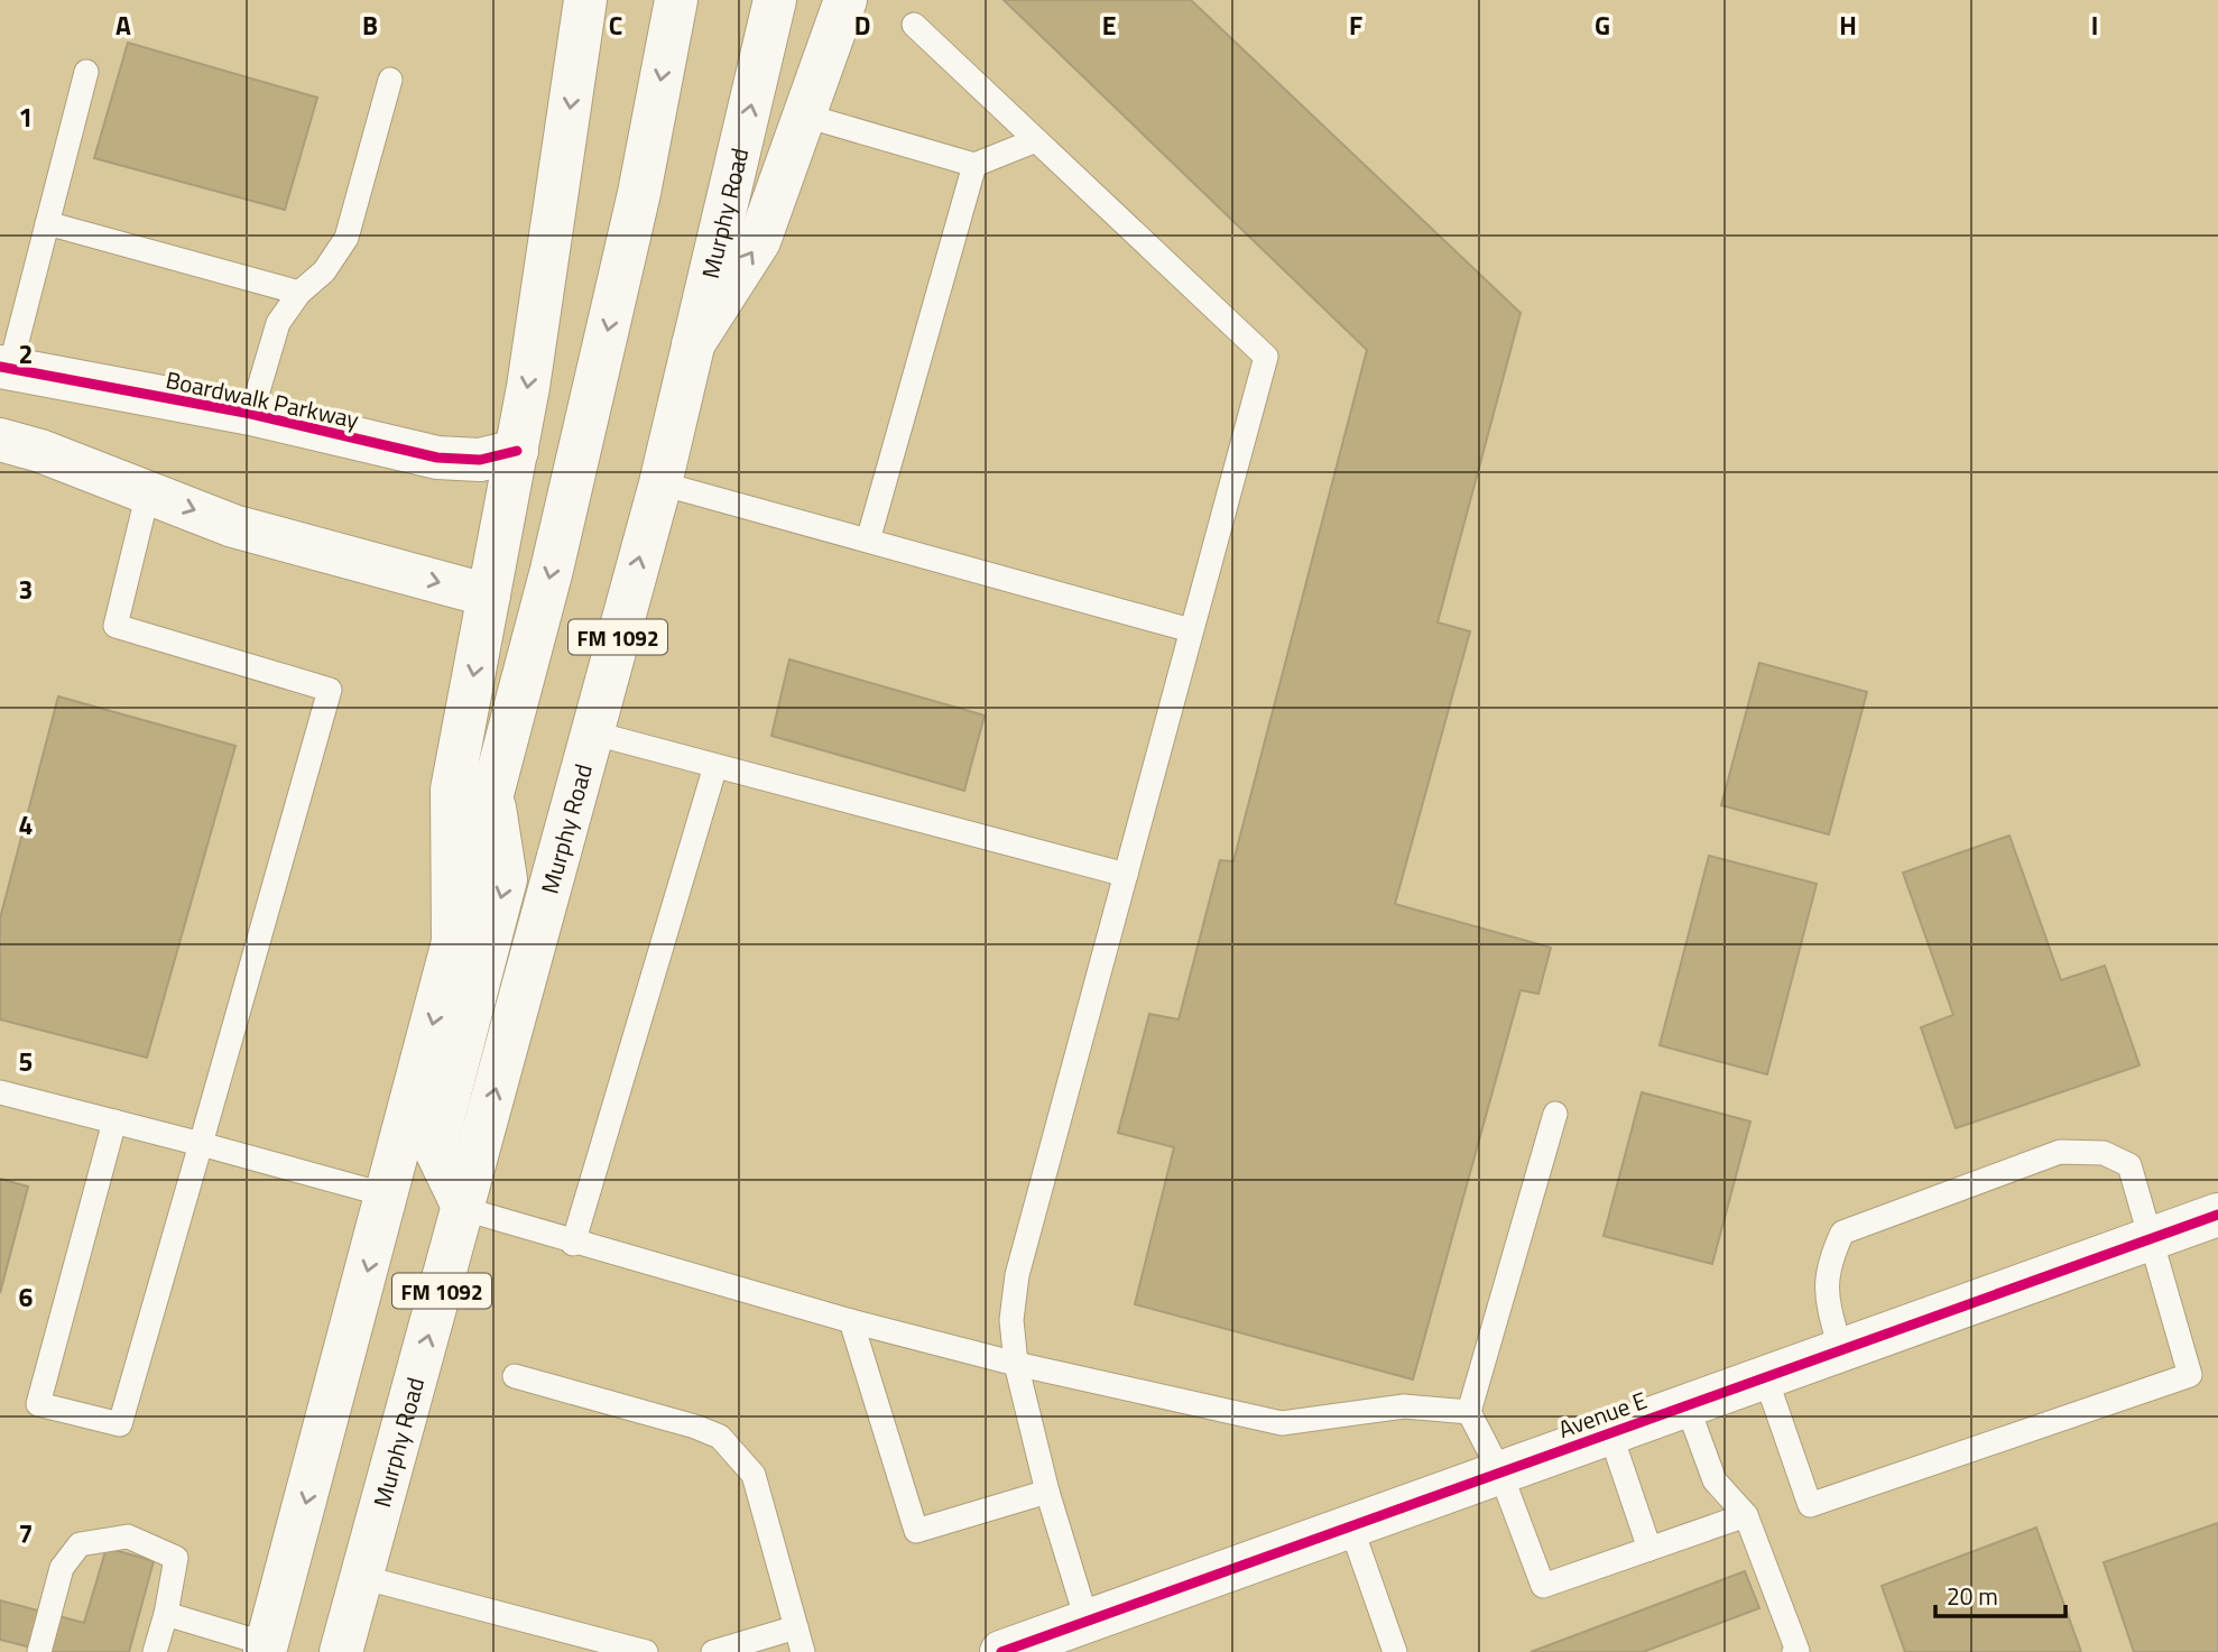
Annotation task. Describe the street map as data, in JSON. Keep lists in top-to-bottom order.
{
  "streets": {
    "main road": [
      "Murphy Road",
      "Boardwalk Parkway",
      "FM 1092",
      "Avenue E"
    ]
  },
  "scale_bar": "20 m",
  "grid": {
    "columns": [
      "A",
      "B",
      "C",
      "D",
      "E",
      "F",
      "G",
      "H",
      "I"
    ],
    "rows": [
      "1",
      "2",
      "3",
      "4",
      "5",
      "6",
      "7"
    ]
  }
}
